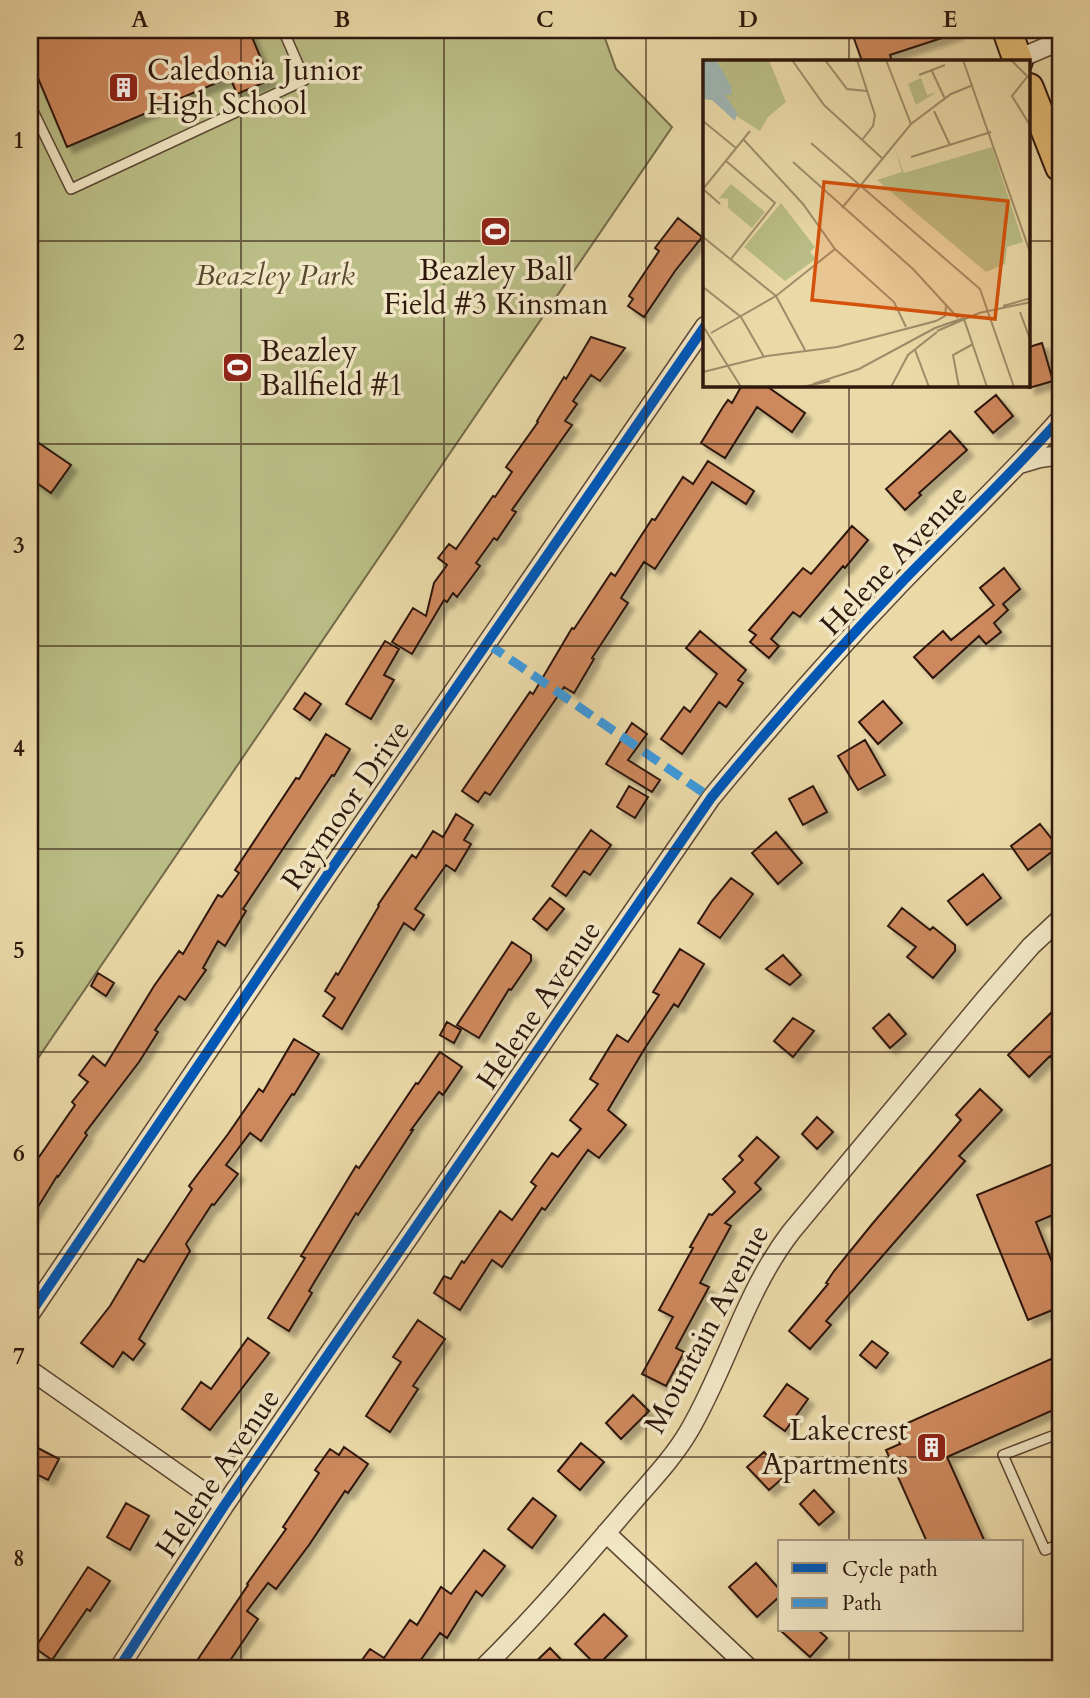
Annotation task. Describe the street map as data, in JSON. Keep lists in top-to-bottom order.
{
  "streets": {
    "street": ["Helene Avenue", "Raymoor Drive", "Mountain Avenue"]
  },
  "parks": ["Beazley Park"],
  "places": {
    "building": ["Caledonia Junior High School", "Lakecrest Apartments"],
    "sports": ["Beazley Ball Field #3 Kinsman", "Beazley Ballfield #1"]
  },
  "legend": ["Cycle path", "Path"],
  "grid": {
    "columns": [
      "A",
      "B",
      "C",
      "D",
      "E"
    ],
    "rows": [
      "1",
      "2",
      "3",
      "4",
      "5",
      "6",
      "7",
      "8"
    ]
  }
}
